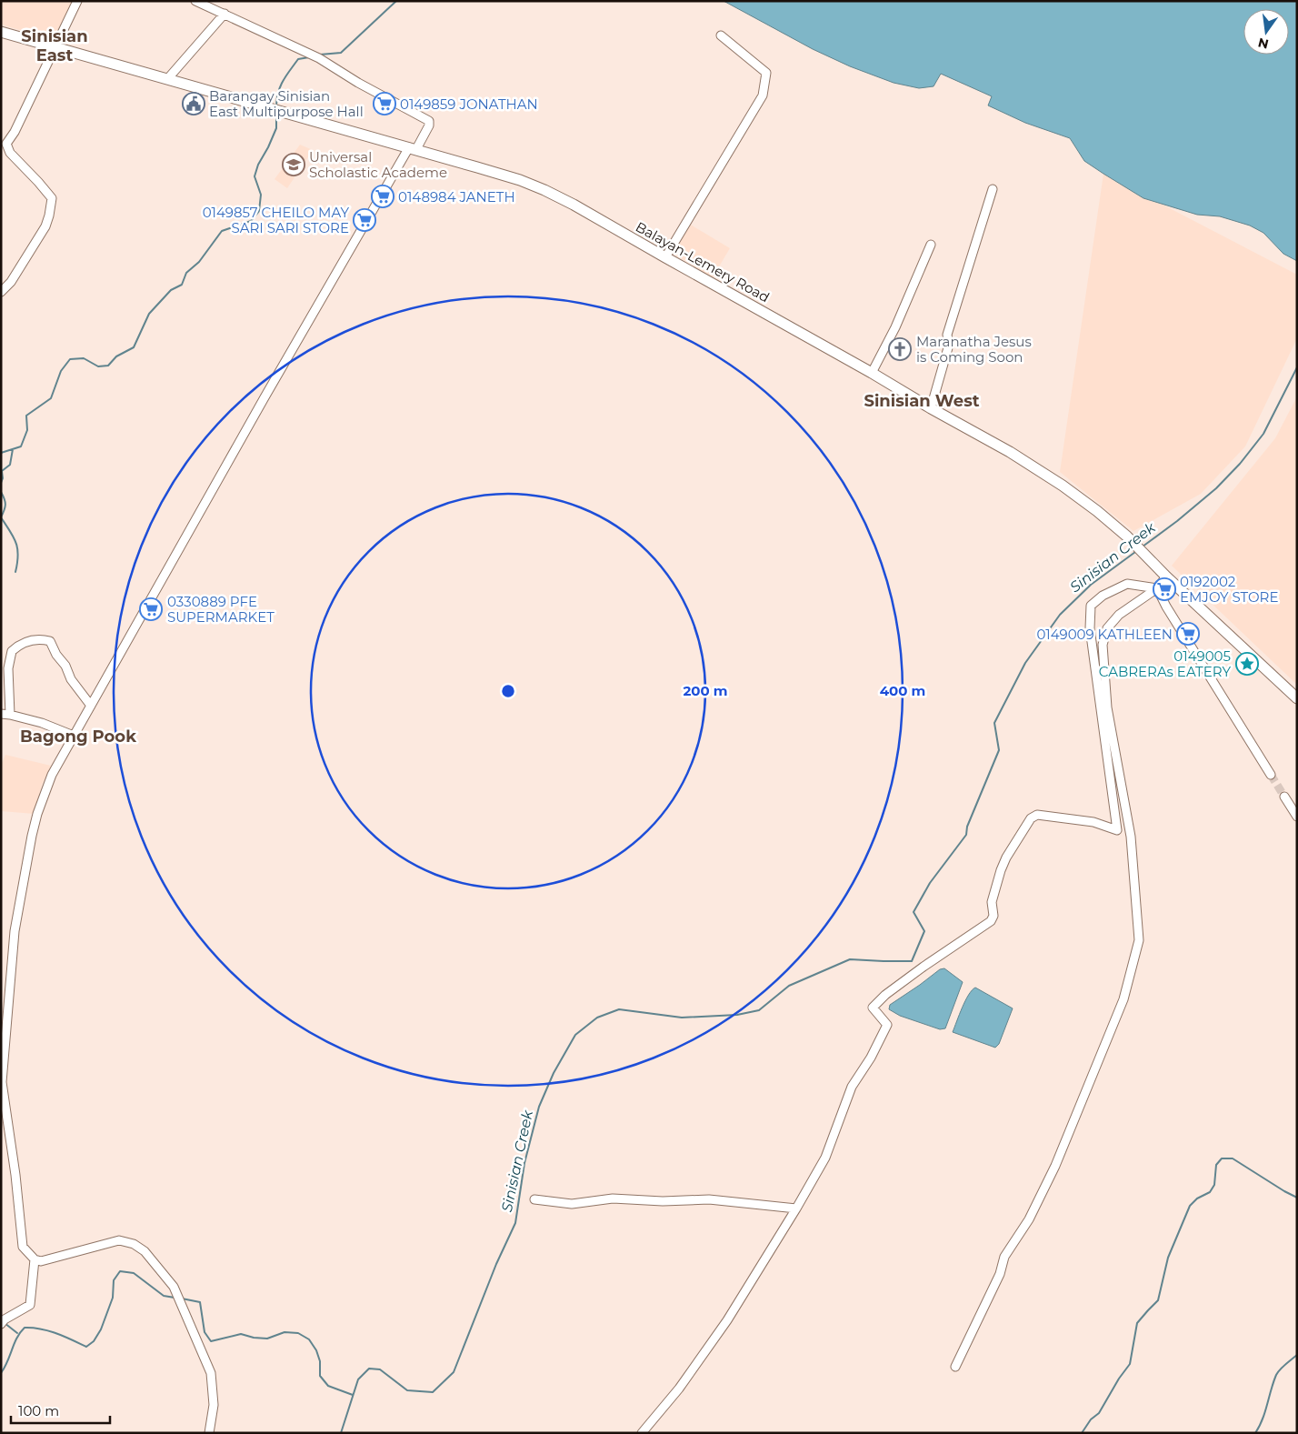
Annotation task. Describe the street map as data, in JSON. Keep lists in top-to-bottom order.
{
  "streets": {
    "main road": ["Balayan-Lemery Road"]
  },
  "districts": ["Sinisian East", "Sinisian West", "Bagong Pook"],
  "water": ["Sinisian Creek"],
  "places": {
    "public building": ["Barangay Sinisian East Multipurpose Hall"],
    "supermarket": [
      "0149859 JONATHAN",
      "0148984 JANETH",
      "0149857 CHEILO MAY SARI SARI STORE",
      "0192002 EMJOY STORE",
      "0330889 PFE SUPERMARKET",
      "0149009 KATHLEEN"
    ],
    "school or university": ["Universal Scholastic Academe"],
    "church": ["Maranatha Jesus is Coming Soon"],
    "place": ["0149005 CABRERAs EATERY"]
  },
  "scale_bar": "100 m",
  "north": "bottom",
  "rings": ["200 m", "400 m"]
}
